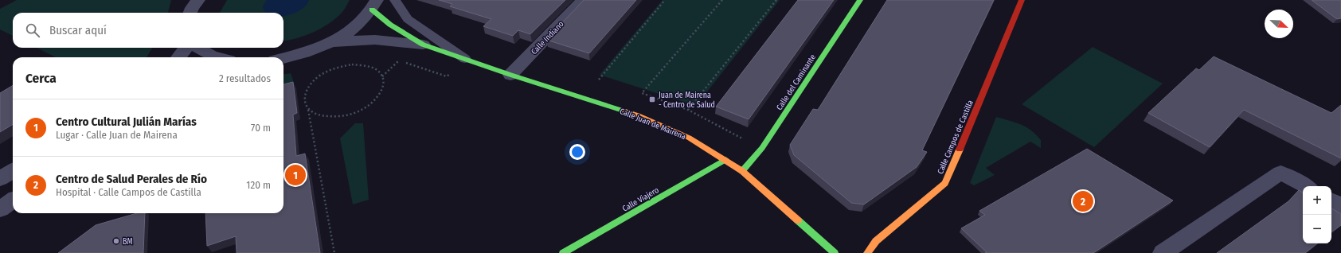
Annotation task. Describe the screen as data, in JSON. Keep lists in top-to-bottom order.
{
  "streets": {
    "street": [
      "Calle Indiano",
      "Calle del Caminante",
      "Calle Juan de Mairena",
      "Calle Campos de Castilla",
      "Calle Viajero"
    ]
  },
  "crossings": [
    ["Calle Indiano", "Calle Juan de Mairena"],
    ["Calle del Caminante", "Calle Juan de Mairena"],
    ["Calle Juan de Mairena", "Calle Viajero"]
  ],
  "places": {
    "transit": ["Juan de Mairena - Centro de Salud"],
    "other": ["BM"]
  },
  "north": "bottom right",
  "page": {
    "search": "Buscar aquí",
    "heading": ["Cerca", "2 resultados"],
    "list": [
      {
        "mark": "1",
        "name": "Centro Cultural Julián Marías",
        "note": "Lugar · Calle Juan de Mairena",
        "value": "70 m"
      },
      {
        "mark": "2",
        "name": "Centro de Salud Perales de Río",
        "note": "Hospital · Calle Campos de Castilla",
        "value": "120 m"
      }
    ],
    "pins": ["1", "2"],
    "map_buttons": ["+", "−"]
  }
}
